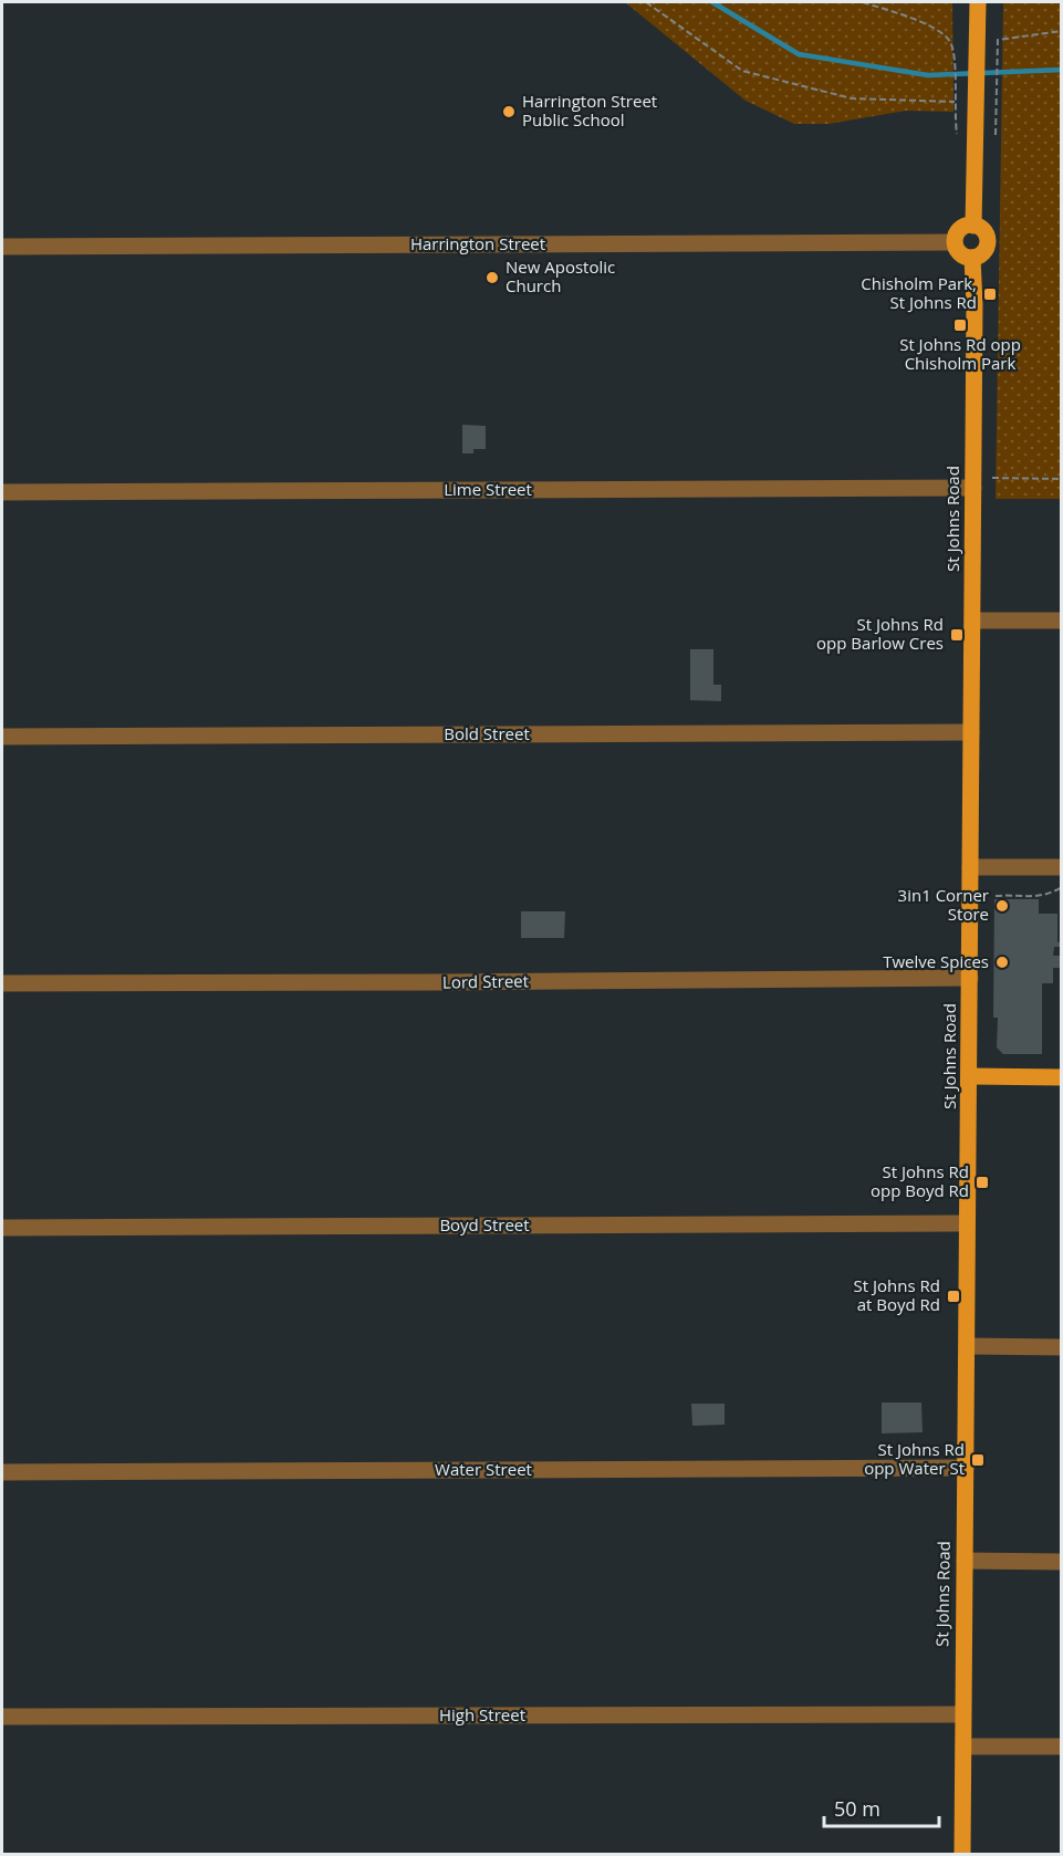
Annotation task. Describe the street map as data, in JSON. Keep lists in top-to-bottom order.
{
  "streets": {
    "main road": ["St Johns Road"],
    "street": [
      "Harrington Street",
      "Lime Street",
      "Bold Street",
      "Lord Street",
      "Boyd Street",
      "Water Street",
      "High Street"
    ]
  },
  "crossings": [
    ["Harrington Street", "St Johns Road"],
    ["Lime Street", "St Johns Road"],
    ["St Johns Road", "Bold Street"],
    ["St Johns Road", "Lord Street"],
    ["St Johns Road", "Boyd Street"],
    ["St Johns Road", "Water Street"],
    ["St Johns Road", "High Street"]
  ],
  "places": {
    "other": [
      "Harrington Street Public School",
      "New Apostolic Church",
      "3in1 Corner Store",
      "Twelve Spices"
    ],
    "transit": [
      "Chisholm Park, St Johns Rd",
      "St Johns Rd opp Chisholm Park",
      "St Johns Rd opp Barlow Cres",
      "St Johns Rd opp Boyd Rd",
      "St Johns Rd at Boyd Rd",
      "St Johns Rd opp Water St"
    ]
  },
  "scale_bar": "50 m"
}
